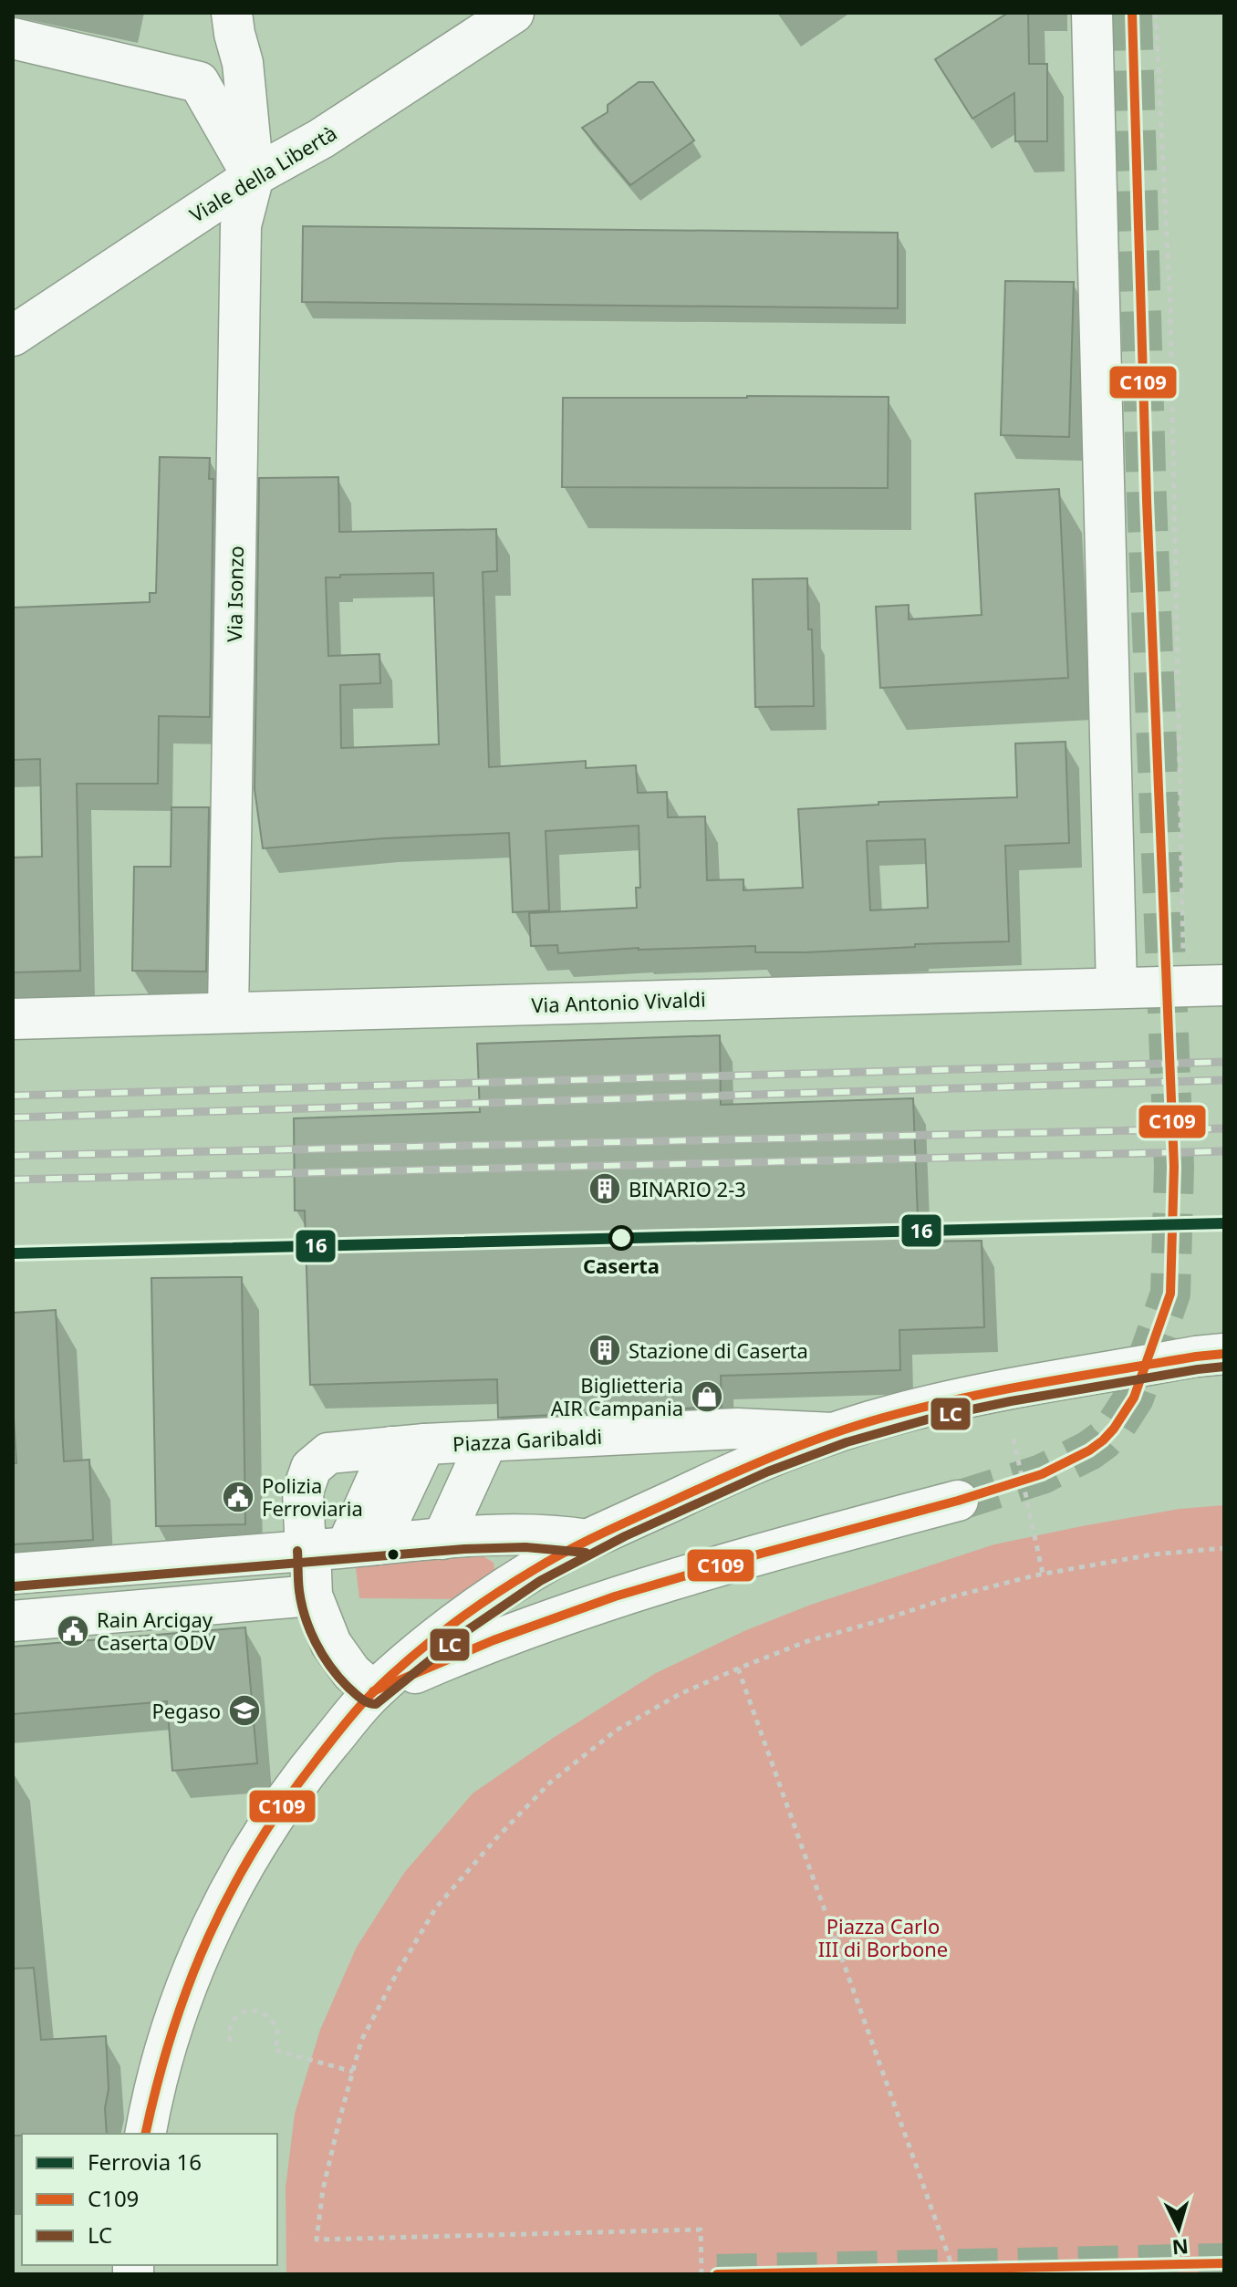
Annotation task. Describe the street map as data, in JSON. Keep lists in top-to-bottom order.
{
  "streets": {
    "street": [
      "Viale della Libertà",
      "Via Isonzo",
      "Via Antonio Vivaldi",
      "Piazza Garibaldi"
    ]
  },
  "crossings": [
    ["Viale della Libertà", "Via Isonzo"],
    ["Via Isonzo", "Via Antonio Vivaldi"]
  ],
  "parks": ["Piazza Carlo III di Borbone"],
  "places": {
    "building": ["BINARIO 2-3", "Stazione di Caserta"],
    "other": ["Caserta"],
    "shop": ["Biglietteria AIR Campania"],
    "public building": ["Polizia Ferroviaria", "Rain Arcigay Caserta ODV"],
    "school or university": ["Pegaso"]
  },
  "lines": ["transit line C109", "rail line 16", "transit line LC"],
  "legend": ["Ferrovia 16", "C109", "LC"],
  "north": "bottom"
}
